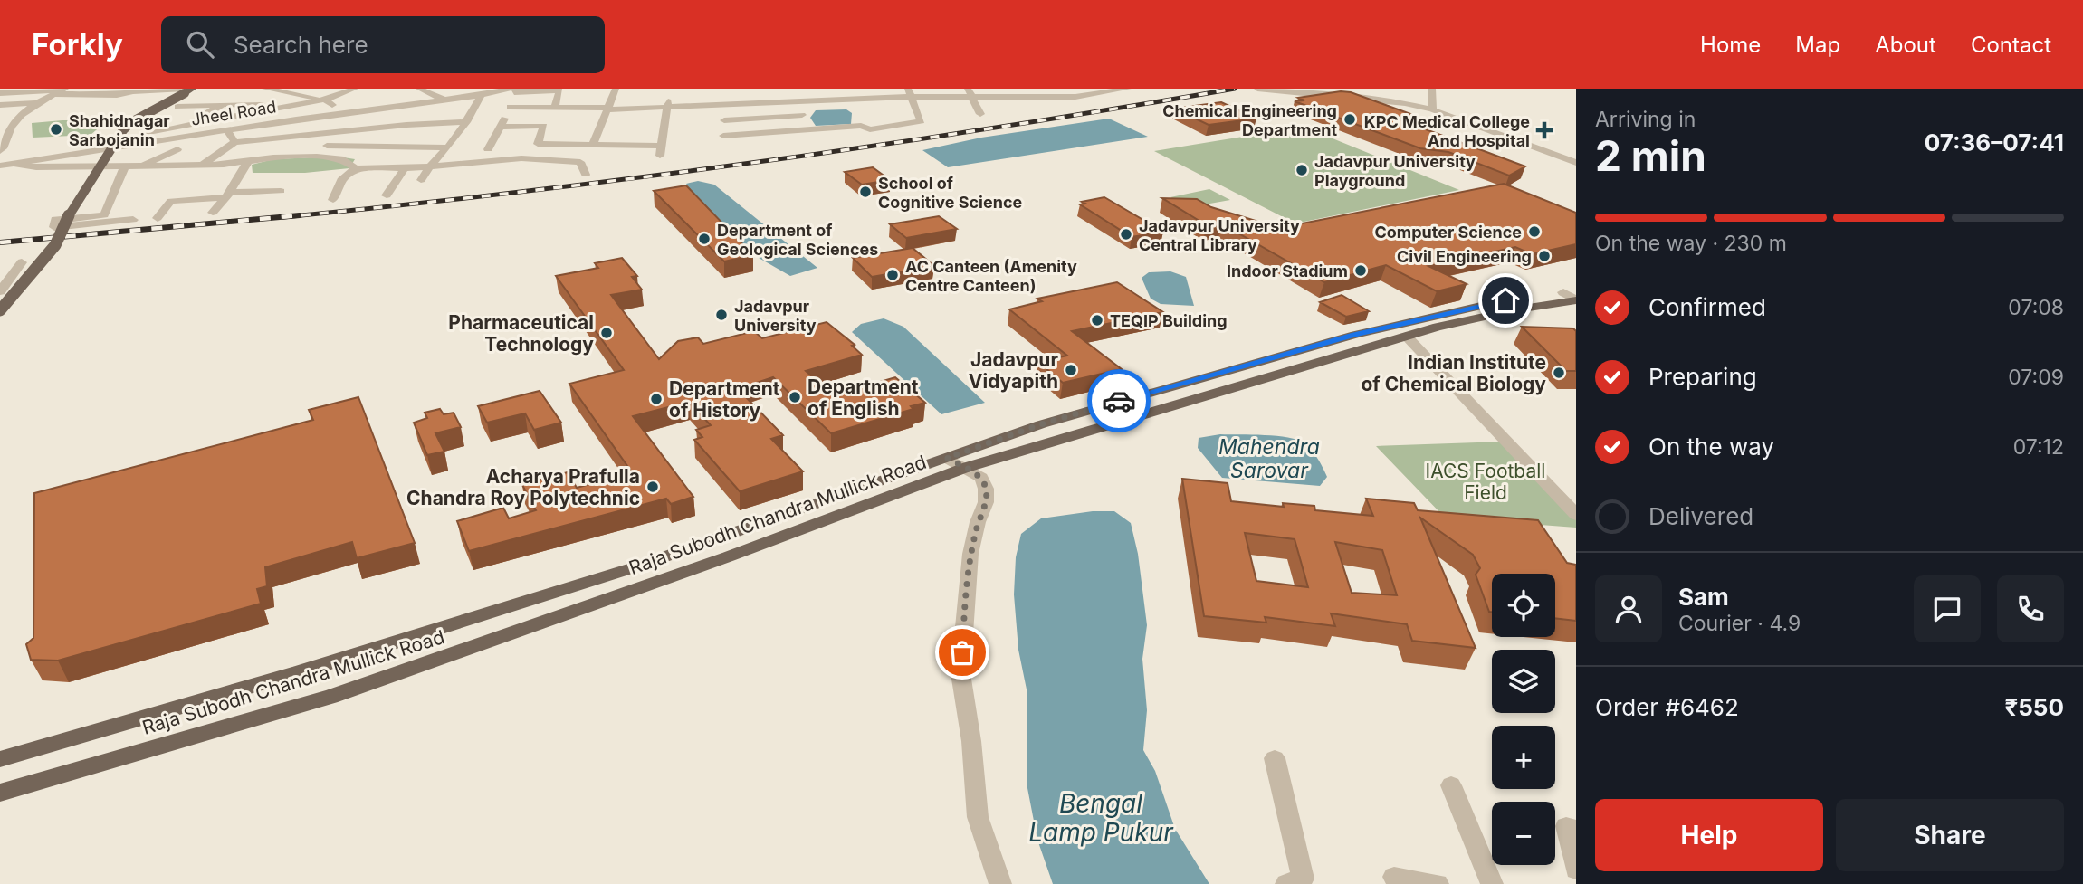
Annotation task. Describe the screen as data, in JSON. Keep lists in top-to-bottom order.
{
  "streets": {
    "main road": ["Raja Subodh Chandra Mullick Road"],
    "street": ["Jheel Road"]
  },
  "water": ["Mahendra Sarovar", "Bengal Lamp Pukur"],
  "parks": ["IACS Football Field"],
  "places": {
    "other": [
      "Chemical Engineering Department",
      "Shahidnagar Sarbojanin",
      "Jadavpur University Playground",
      "School of Cognitive Science",
      "Computer Science",
      "Jadavpur University Central Library",
      "Department of Geological Sciences",
      "Civil Engineering",
      "Indoor Stadium",
      "AC Canteen (Amenity Centre Canteen)",
      "Jadavpur University",
      "TEQIP Building",
      "Pharmaceutical Technology",
      "Jadavpur Vidyapith",
      "Indian Institute of Chemical Biology",
      "Department of English",
      "Department of History",
      "Acharya Prafulla Chandra Roy Polytechnic"
    ],
    "health": ["KPC Medical College And Hospital"]
  },
  "page": {
    "header": "Forkly",
    "search": "Search here",
    "nav": [
      "Home",
      "Map",
      "About",
      "Contact"
    ],
    "heading": ["2 min", "Arriving in", "07:36–07:41"],
    "panel": [
      "Sam",
      "Courier · 4.9",
      "Order #6462",
      "₹550"
    ],
    "bar": "On the way · 230 m",
    "list": [
      ["Confirmed", "07:08"],
      ["Preparing", "07:09"],
      ["On the way", "07:12"],
      "Delivered"
    ],
    "map_buttons": ["+", "−"],
    "buttons": ["Help", "Share"]
  }
}
